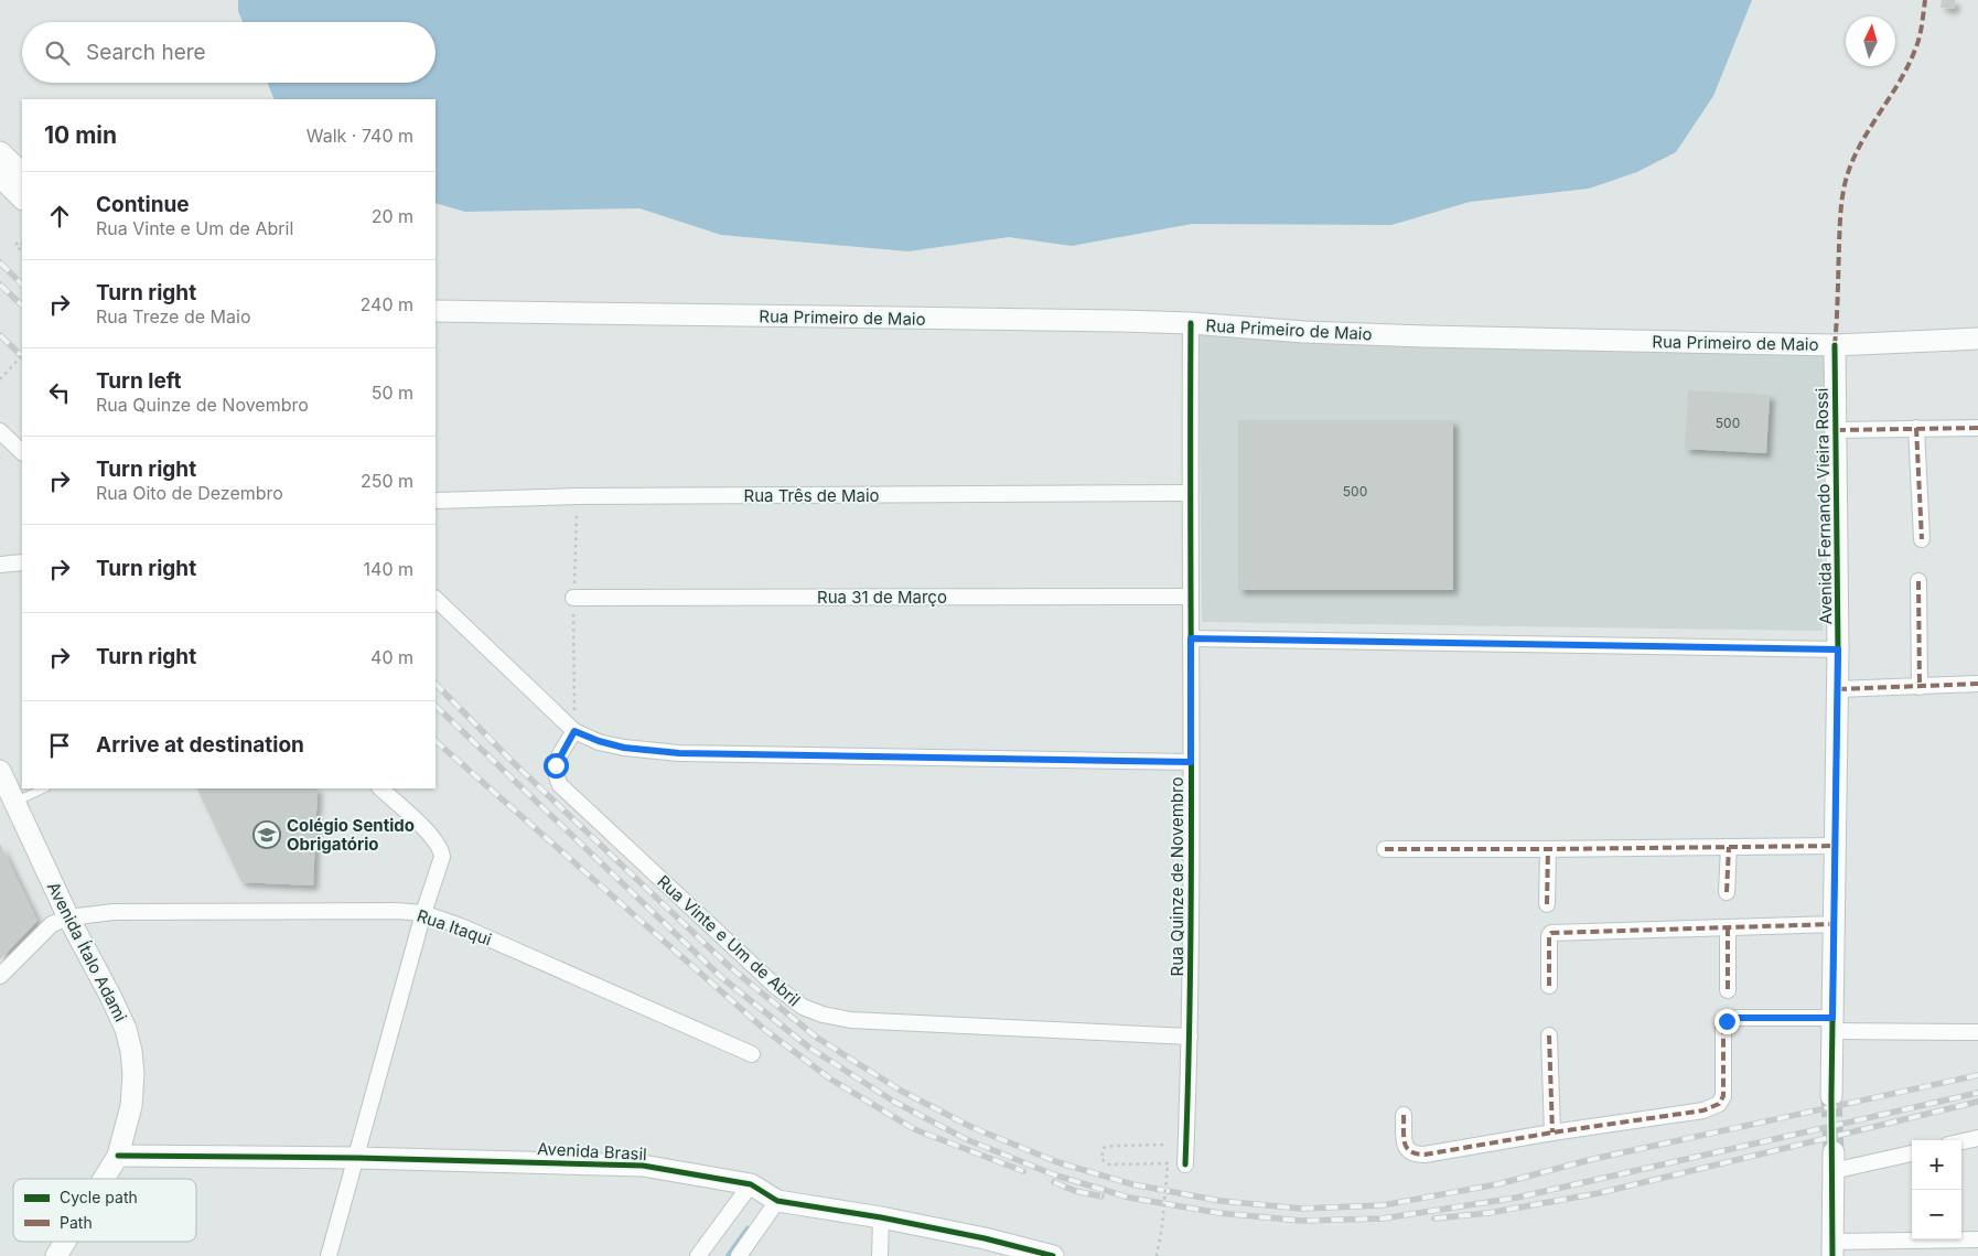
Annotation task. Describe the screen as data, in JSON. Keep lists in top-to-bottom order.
{
  "streets": {
    "main road": [
      "Rua Primeiro de Maio",
      "Avenida Fernando Vieira Rossi",
      "Avenida Ítalo Adami",
      "Avenida Brasil"
    ],
    "street": [
      "Rua Três de Maio",
      "Rua 31 de Março",
      "Rua Quinze de Novembro",
      "Rua Itaqui",
      "Rua Vinte e Um de Abril"
    ]
  },
  "crossings": [
    ["Rua Primeiro de Maio", "Avenida Fernando Vieira Rossi"],
    ["Rua Primeiro de Maio", "Rua Quinze de Novembro"],
    ["Rua Três de Maio", "Rua Quinze de Novembro"],
    ["Rua 31 de Março", "Rua Quinze de Novembro"],
    ["Rua Quinze de Novembro", "Rua Vinte e Um de Abril"],
    ["Rua Itaqui", "Avenida Ítalo Adami"],
    ["Avenida Ítalo Adami", "Avenida Brasil"]
  ],
  "places": {
    "school or university": ["Colégio Sentido Obrigatório"]
  },
  "house_numbers": ["500", "500"],
  "legend": ["Cycle path", "Path"],
  "north": "top",
  "page": {
    "search": "Search here",
    "heading": ["10 min", "Walk · 740 m"],
    "list": [
      ["Continue", "Rua Vinte e Um de Abril", "20 m"],
      ["Turn right", "Rua Treze de Maio", "240 m"],
      ["Turn left", "Rua Quinze de Novembro", "50 m"],
      ["Turn right", "Rua Oito de Dezembro", "250 m"],
      ["Turn right", "140 m"],
      ["Turn right", "40 m"],
      "Arrive at destination"
    ],
    "map_buttons": ["+", "−"]
  }
}
